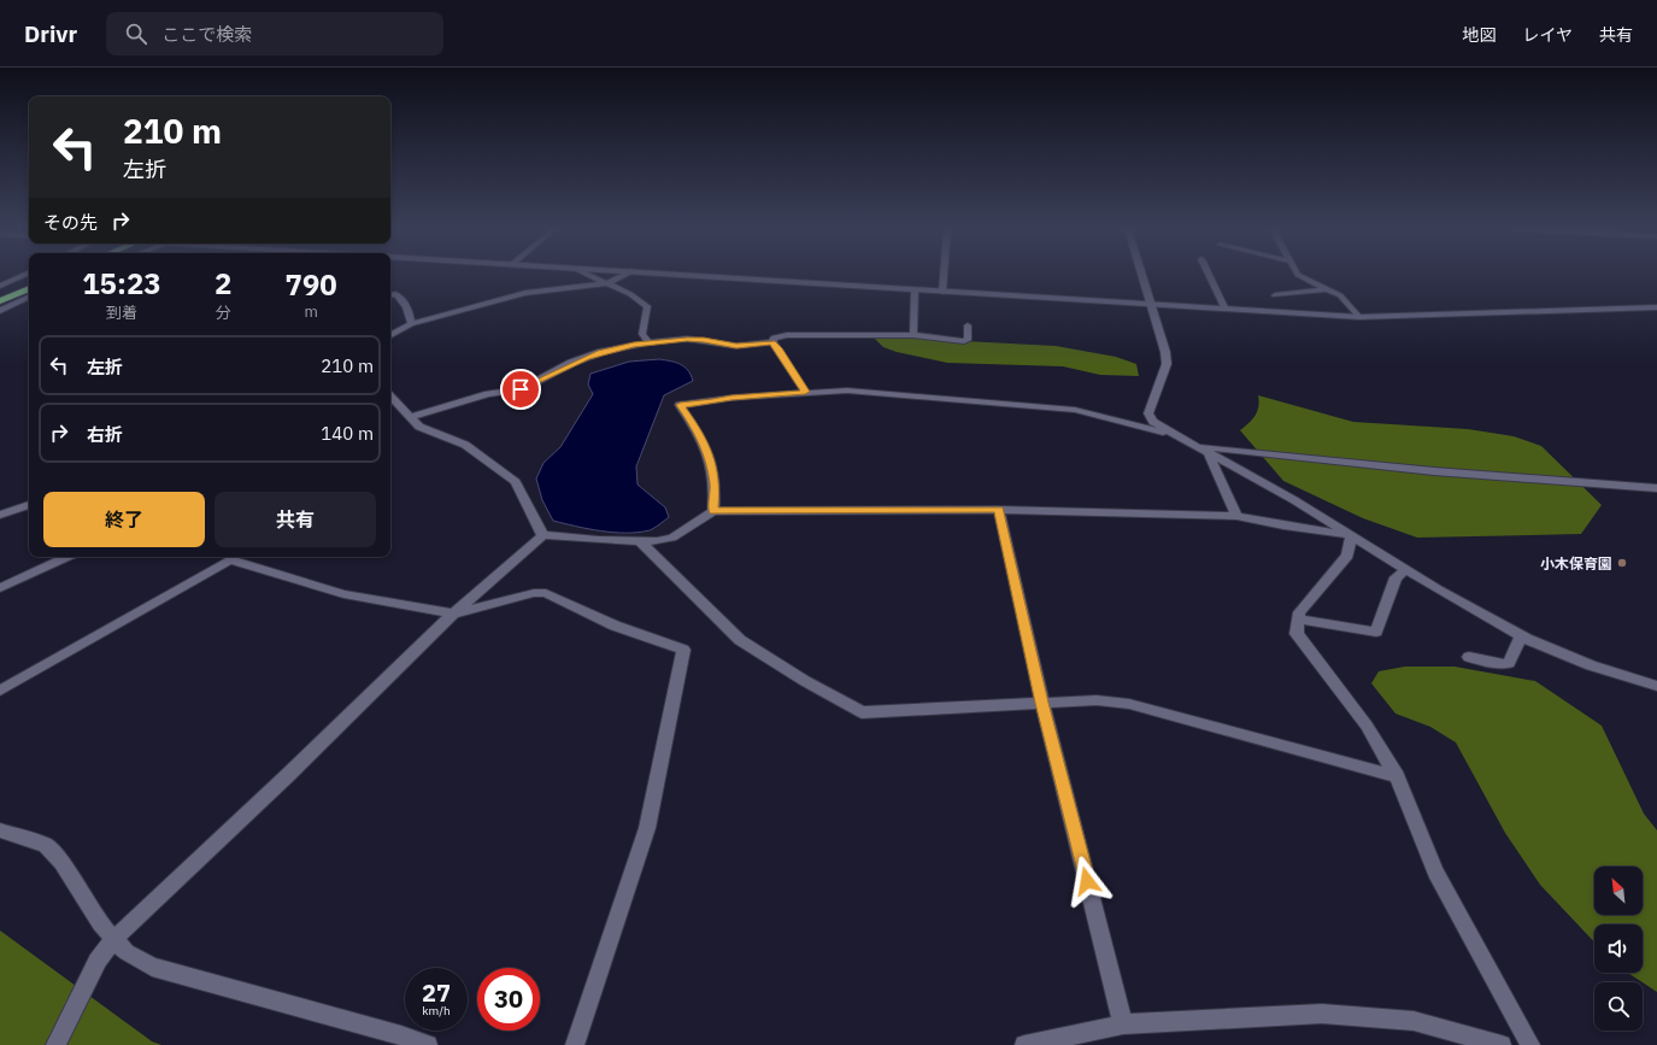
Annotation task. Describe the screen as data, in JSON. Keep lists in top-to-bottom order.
{
  "places": ["小木保育園"],
  "north": "top left",
  "page": {
    "header": "Drivr",
    "search": "ここで検索",
    "nav": ["地図", "レイヤ", "共有"],
    "turn": ["210 m", "左折"],
    "then": "その先",
    "eta": [
      "15:23",
      "到着",
      "2",
      "分",
      "790",
      "m"
    ],
    "list": [
      {
        "name": "左折",
        "value": "210 m"
      },
      {
        "name": "右折",
        "value": "140 m"
      }
    ],
    "buttons": ["終了", "共有"],
    "speed": "27 km/h",
    "limit": "30"
  }
}
